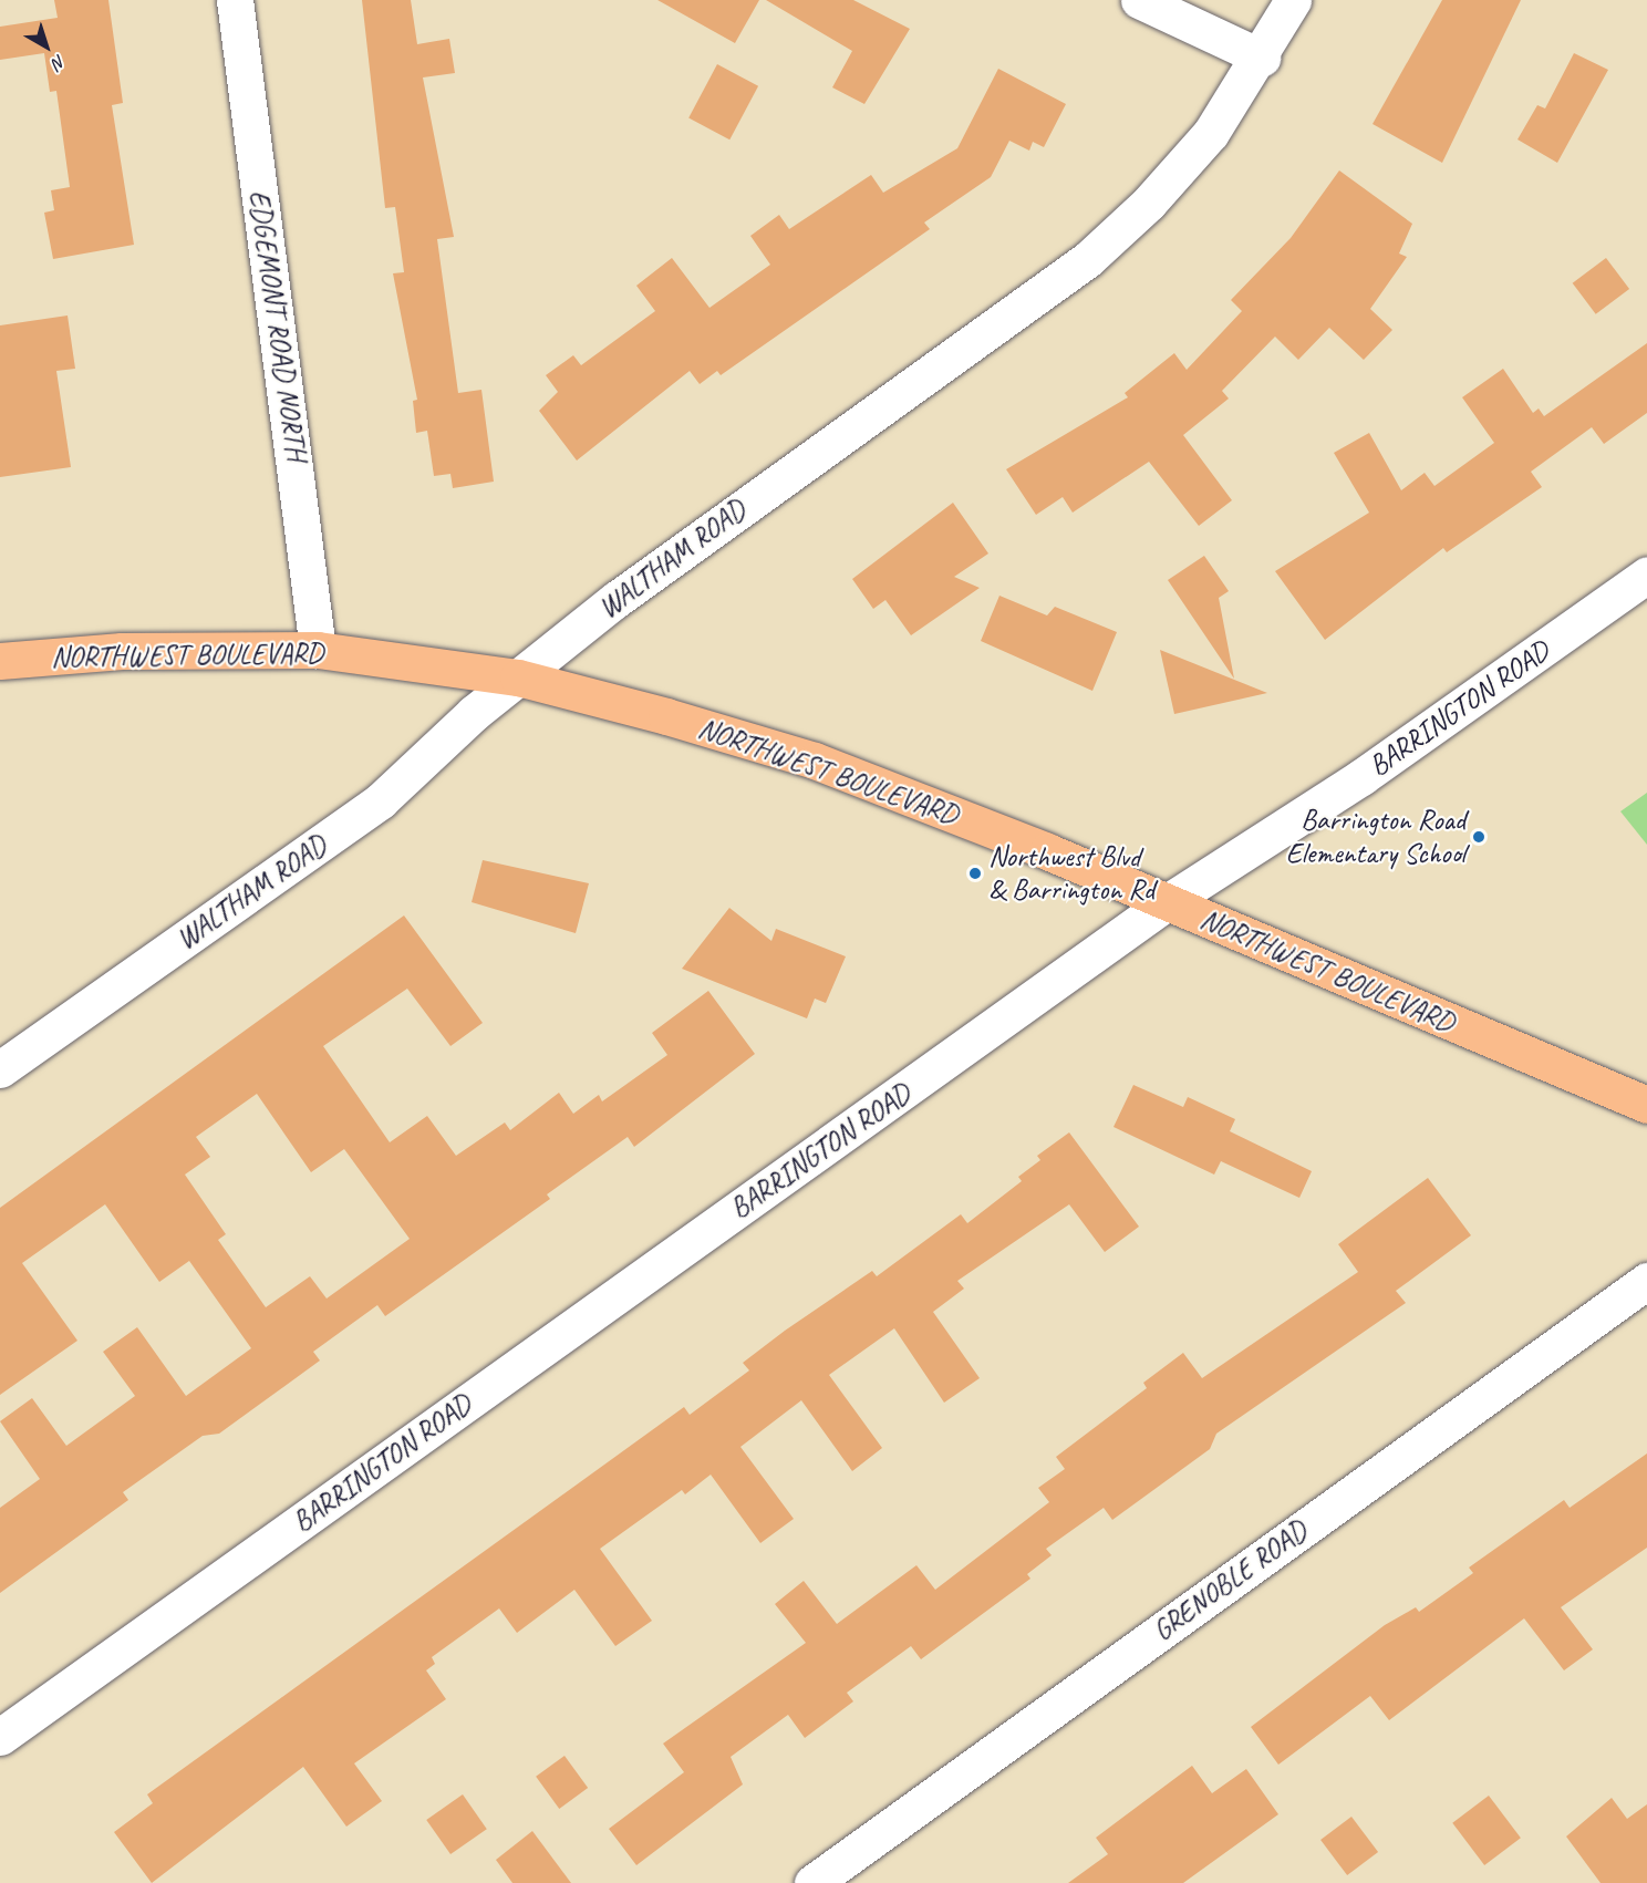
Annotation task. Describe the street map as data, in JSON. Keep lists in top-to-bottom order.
{
  "streets": {
    "main road": ["NORTHWEST BOULEVARD"],
    "street": [
      "EDGEMONT ROAD NORTH",
      "WALTHAM ROAD",
      "BARRINGTON ROAD",
      "GRENOBLE ROAD"
    ]
  },
  "crossings": [
    ["EDGEMONT ROAD NORTH", "NORTHWEST BOULEVARD"],
    ["WALTHAM ROAD", "NORTHWEST BOULEVARD"],
    ["NORTHWEST BOULEVARD", "BARRINGTON ROAD"]
  ],
  "places": ["Barrington Road Elementary School", "Northwest Blvd & Barrington Rd"],
  "north": "bottom right"
}
